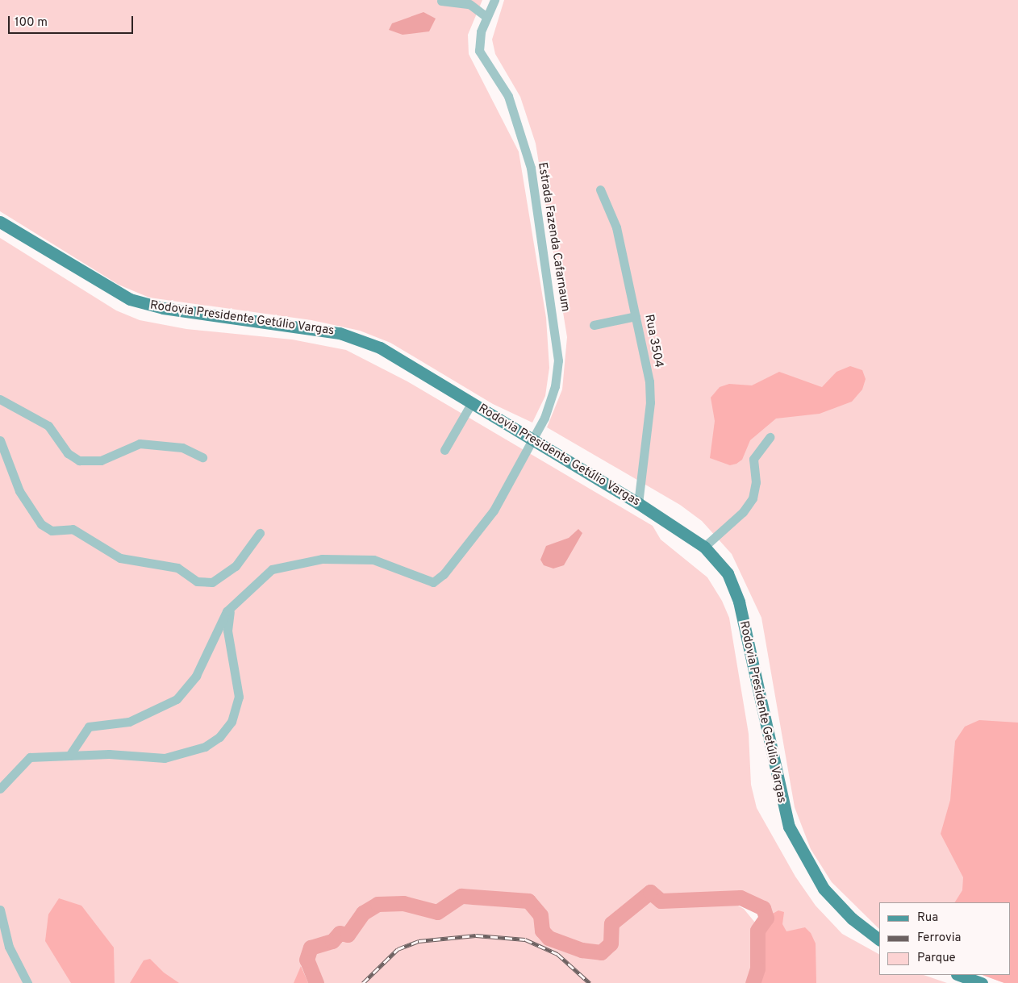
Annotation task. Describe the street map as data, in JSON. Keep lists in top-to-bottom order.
{
  "streets": {
    "main road": ["Rodovia Presidente Getúlio Vargas"],
    "street": ["Estrada Fazenda Cafarnaum", "Rua 3504"]
  },
  "crossings": [
    ["Estrada Fazenda Cafarnaum", "Rodovia Presidente Getúlio Vargas"],
    ["Rodovia Presidente Getúlio Vargas", "Rua 3504"]
  ],
  "legend": ["Rua", "Ferrovia", "Parque"],
  "scale_bar": "100 m"
}
